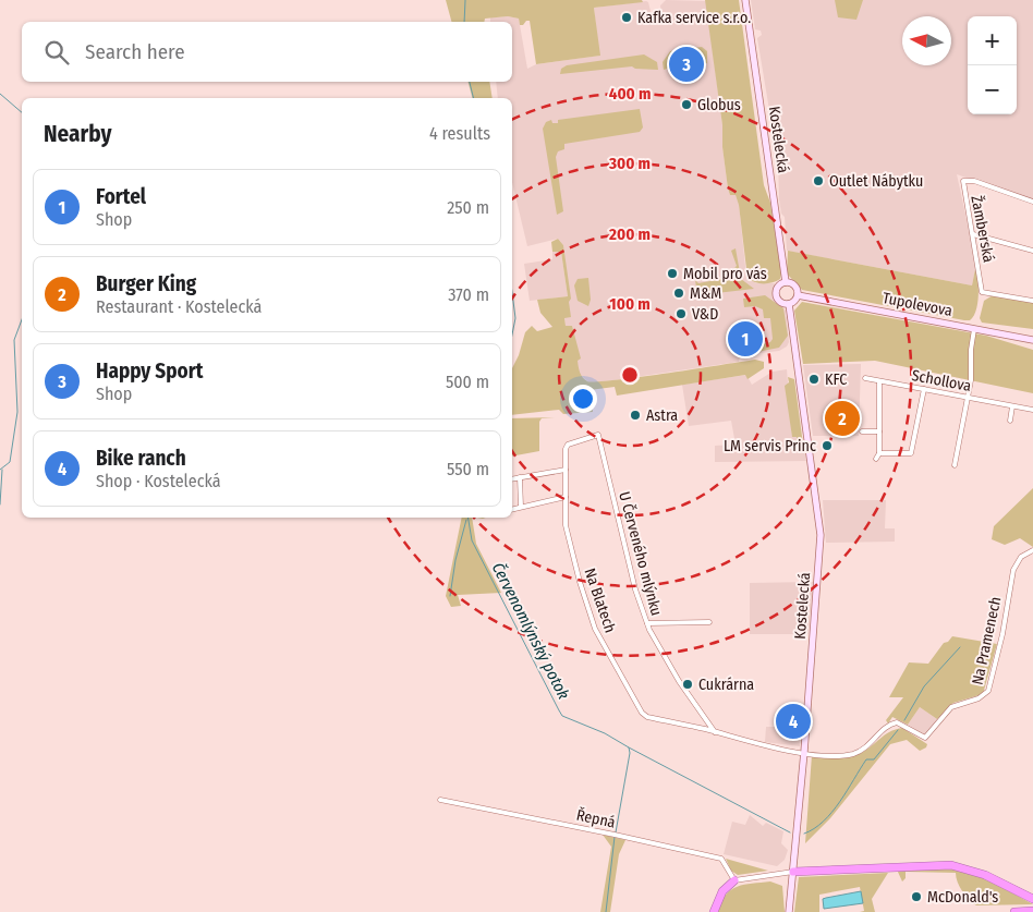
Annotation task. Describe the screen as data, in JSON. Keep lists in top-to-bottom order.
{
  "streets": {
    "main road": ["Kostelecká", "Tupolevova"],
    "street": [
      "Žamberská",
      "Schollova",
      "U Červeného mlýnku",
      "Na Blatech",
      "Na Pramenech",
      "Řepná"
    ]
  },
  "crossings": [
    ["Kostelecká", "Tupolevova"],
    ["Kostelecká", "Na Pramenech"],
    ["U Červeného mlýnku", "Na Blatech"]
  ],
  "water": ["Červenomlýnský potok"],
  "places": [
    "Kafka service s.r.o.",
    "Globus",
    "Outlet Nábytku",
    "Mobil pro vás",
    "M&M",
    "V&D",
    "KFC",
    "Astra",
    "LM servis Princ",
    "Cukrárna",
    "McDonald's"
  ],
  "north": "left",
  "page": {
    "map_buttons": ["+", "−"],
    "search": "Search here",
    "pins": [
      "3",
      "1",
      "2",
      "4"
    ],
    "heading": ["Nearby", "4 results"],
    "list": [
      {
        "mark": "1",
        "name": "Fortel",
        "note": "Shop",
        "value": "250 m"
      },
      {
        "mark": "2",
        "name": "Burger King",
        "note": "Restaurant · Kostelecká",
        "value": "370 m"
      },
      {
        "mark": "3",
        "name": "Happy Sport",
        "note": "Shop",
        "value": "500 m"
      },
      {
        "mark": "4",
        "name": "Bike ranch",
        "note": "Shop · Kostelecká",
        "value": "550 m"
      }
    ]
  },
  "rings": [
    "400 m",
    "300 m",
    "200 m",
    "100 m"
  ]
}
